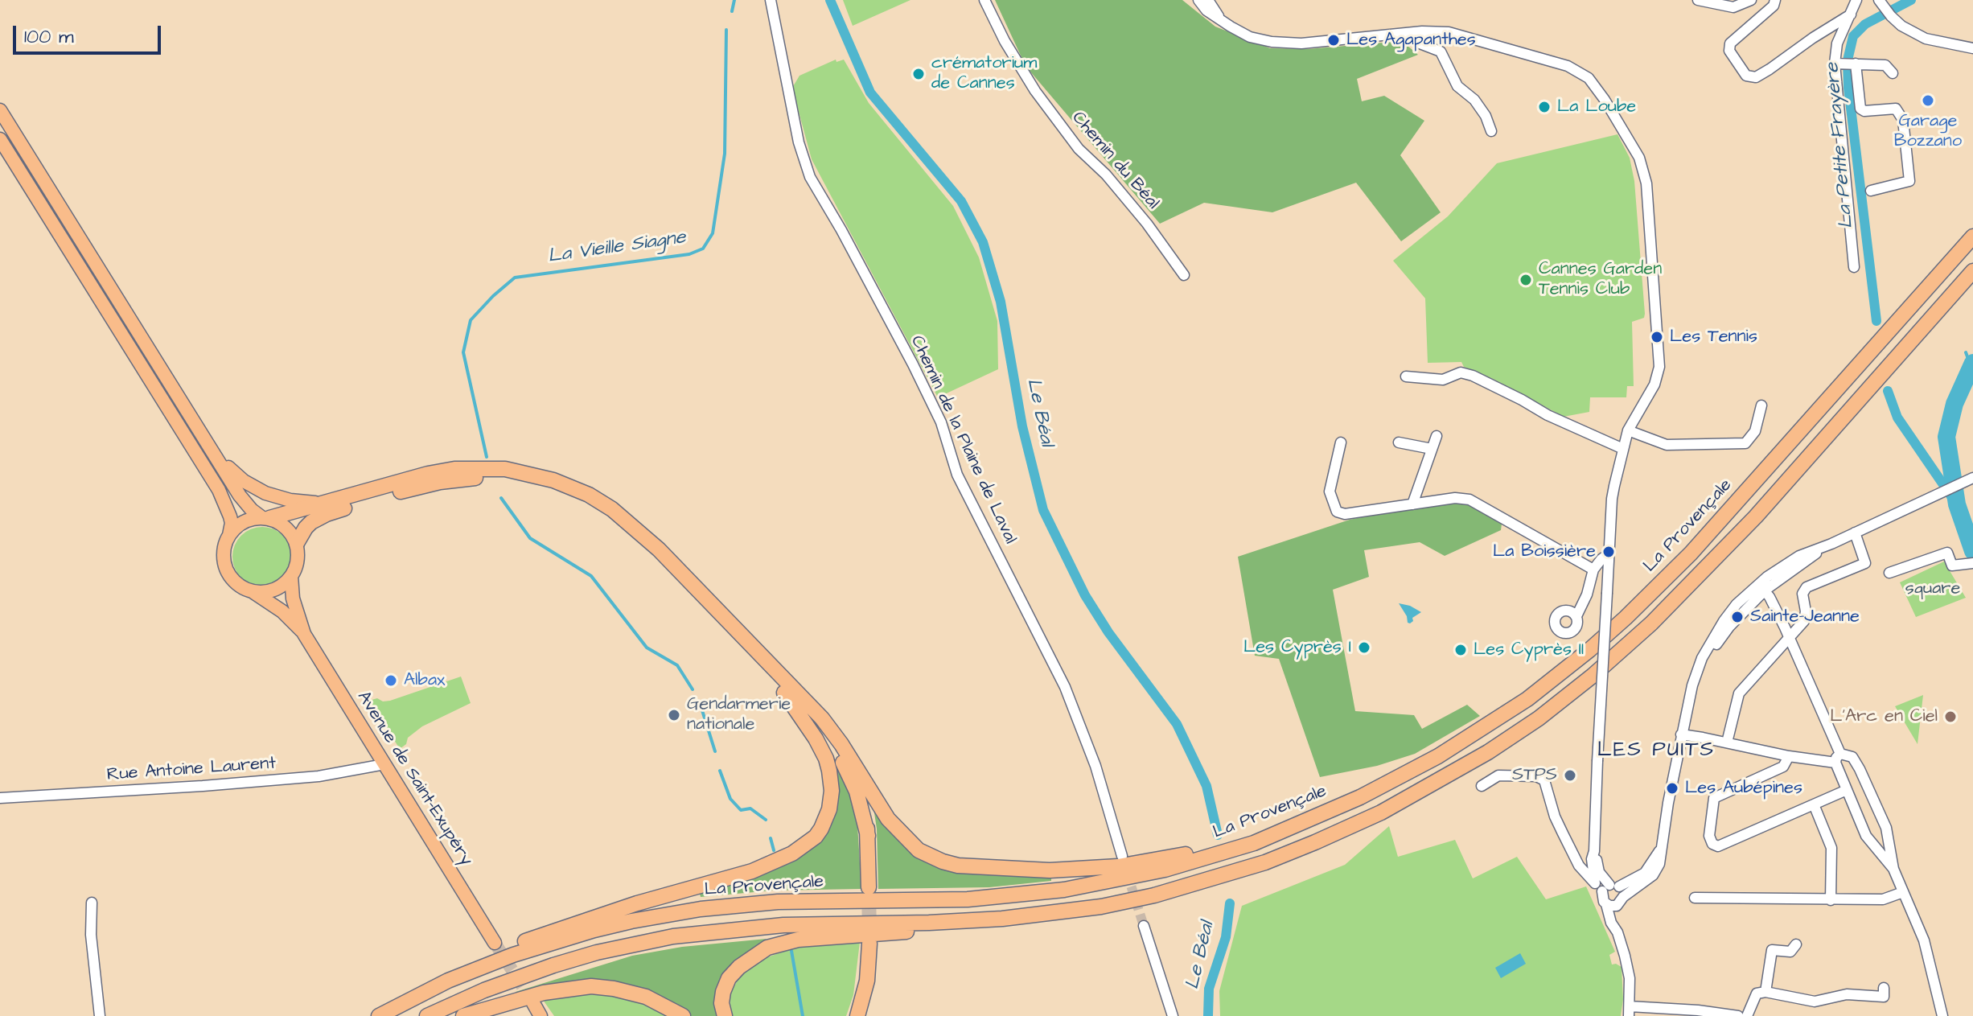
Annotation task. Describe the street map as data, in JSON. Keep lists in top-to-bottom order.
{
  "streets": {
    "highway": ["La Provençale"],
    "main road": ["Avenue de Saint-Exupéry"],
    "street": ["Chemin du Béal", "Chemin de la Plaine de Laval", "Rue Antoine Laurent"]
  },
  "crossings": [
    ["Rue Antoine Laurent", "Avenue de Saint-Exupéry"]
  ],
  "districts": ["LES PUITS"],
  "water": ["La Petite Frayère", "La Vieille Siagne", "Le Béal"],
  "parks": ["square"],
  "places": [
    "Les Agapanthes",
    "crématorium de Cannes",
    "Garage Bozzano",
    "La Loube",
    "Cannes Garden Tennis Club",
    "Les Tennis",
    "La Boissière",
    "Sainte-Jeanne",
    "Les Cyprès I",
    "Les Cyprès II",
    "Albax",
    "Gendarmerie nationale",
    "L'Arc en Ciel",
    "STPS",
    "Les Aubépines"
  ],
  "scale_bar": "100 m"
}
